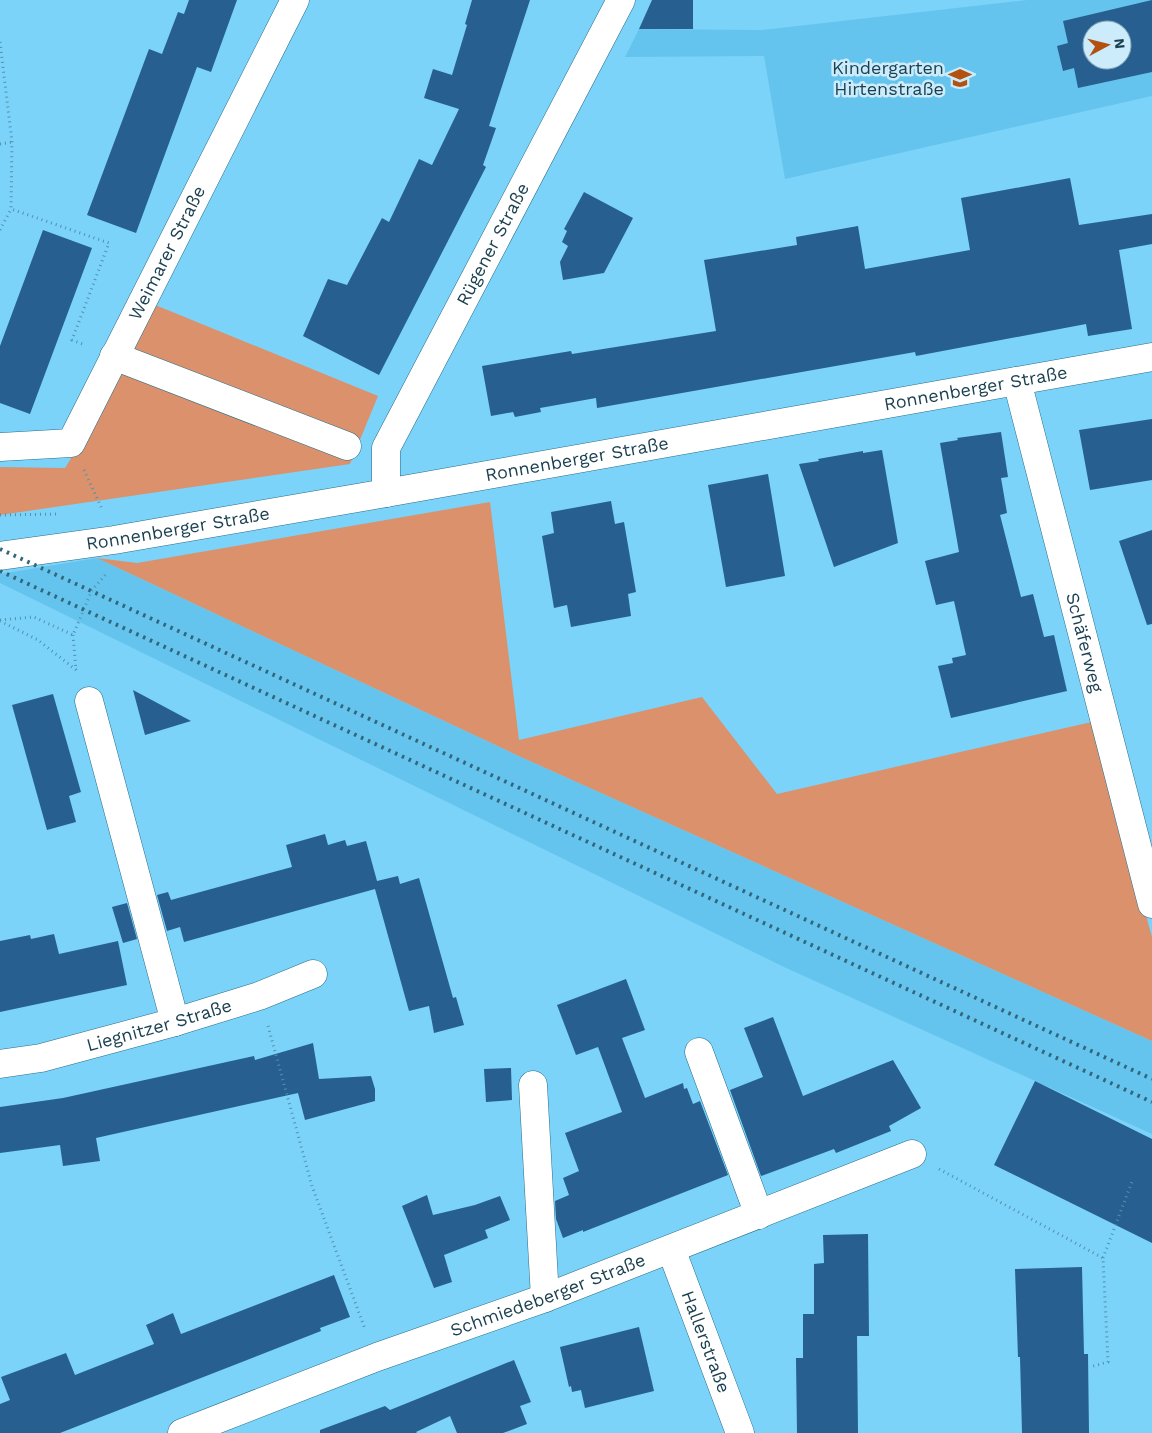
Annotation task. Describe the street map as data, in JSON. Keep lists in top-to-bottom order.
{
  "streets": {
    "street": [
      "Rügener Straße",
      "Weimarer Straße",
      "Ronnenberger Straße",
      "Schäferweg",
      "Liegnitzer Straße",
      "Schmiedeberger Straße",
      "Hallerstraße"
    ]
  },
  "crossings": [
    ["Rügener Straße", "Ronnenberger Straße"],
    ["Ronnenberger Straße", "Schäferweg"],
    ["Schmiedeberger Straße", "Hallerstraße"]
  ],
  "places": {
    "school or university": ["Kindergarten Hirtenstraße"]
  },
  "north": "right"
}
